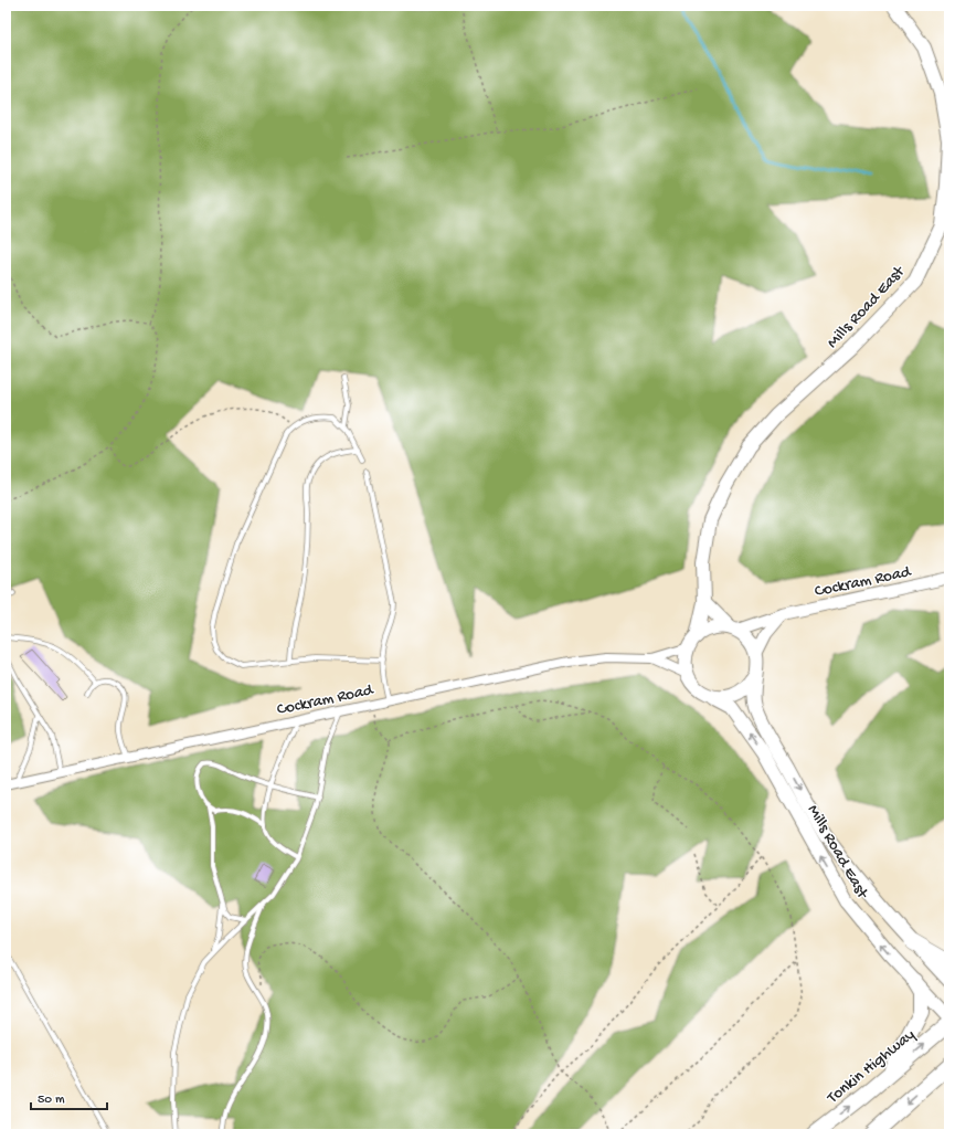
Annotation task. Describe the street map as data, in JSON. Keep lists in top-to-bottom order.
{
  "streets": {
    "highway": ["Tonkin Highway"],
    "main road": ["Mills Road East"],
    "street": ["Cockram Road"]
  },
  "crossings": [
    ["Mills Road East", "Cockram Road"]
  ],
  "scale_bar": "50 m"
}
